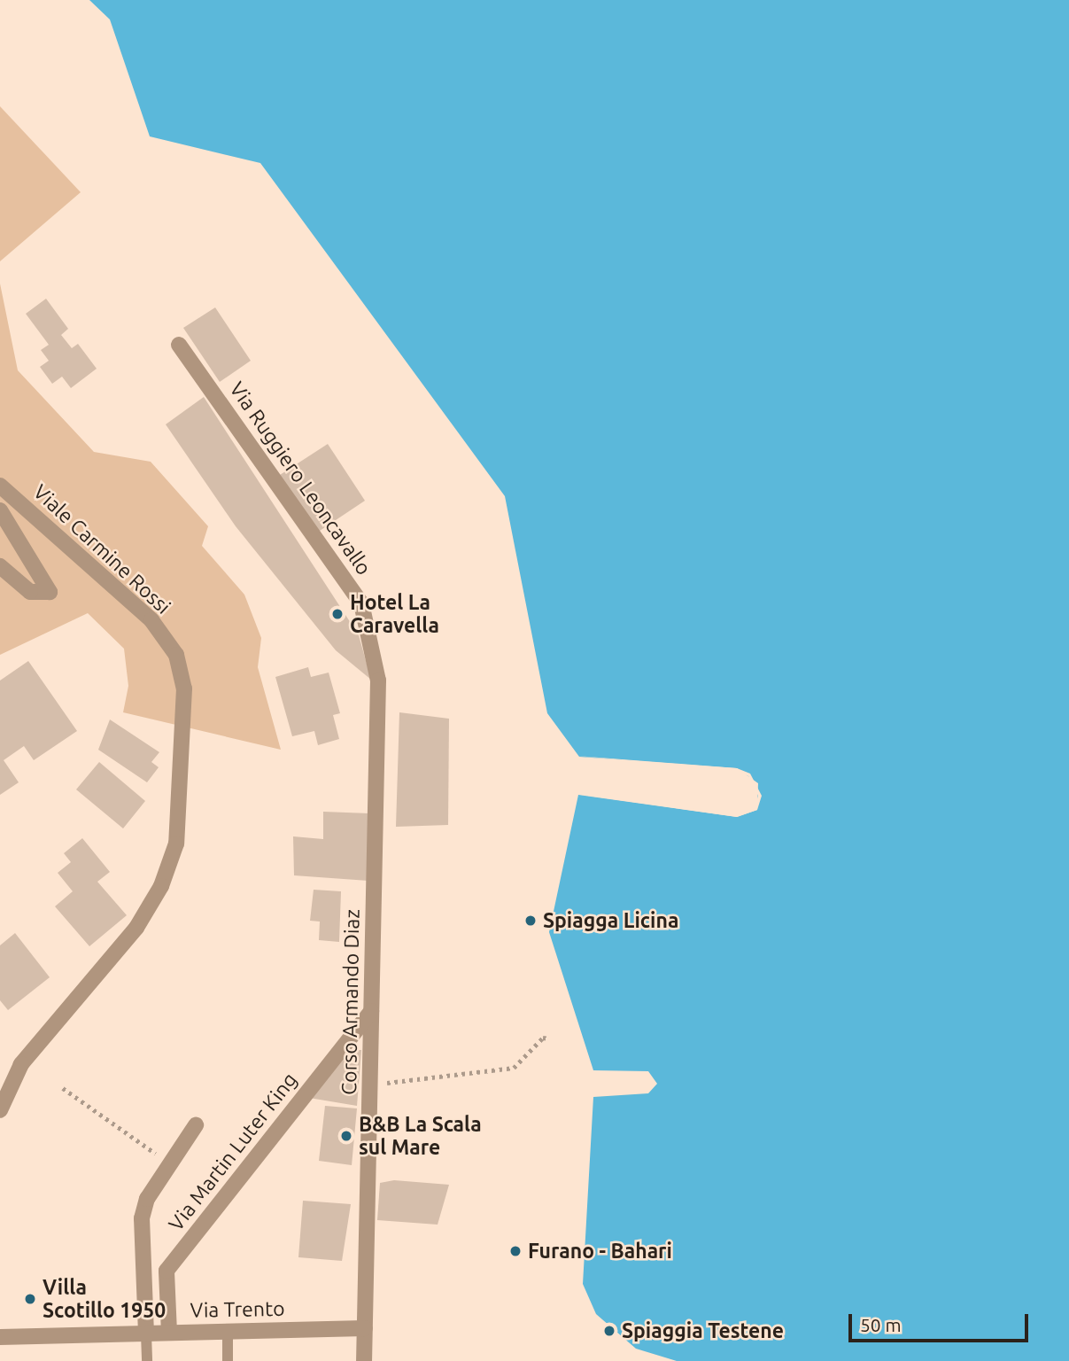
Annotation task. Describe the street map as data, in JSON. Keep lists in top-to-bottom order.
{
  "streets": {
    "street": [
      "Via Ruggiero Leoncavallo",
      "Viale Carmine Rossi",
      "Corso Armando Diaz",
      "Via Martin Luter King",
      "Via Trento"
    ]
  },
  "crossings": [
    ["Via Ruggiero Leoncavallo", "Corso Armando Diaz"],
    ["Corso Armando Diaz", "Via Martin Luter King"],
    ["Corso Armando Diaz", "Via Trento"],
    ["Via Martin Luter King", "Via Trento"]
  ],
  "places": [
    "Hotel La Caravella",
    "Spiagga Licina",
    "B&B La Scala sul Mare",
    "Furano - Bahari",
    "Villa Scotillo 1950",
    "Spiaggia Testene"
  ],
  "scale_bar": "50 m"
}
